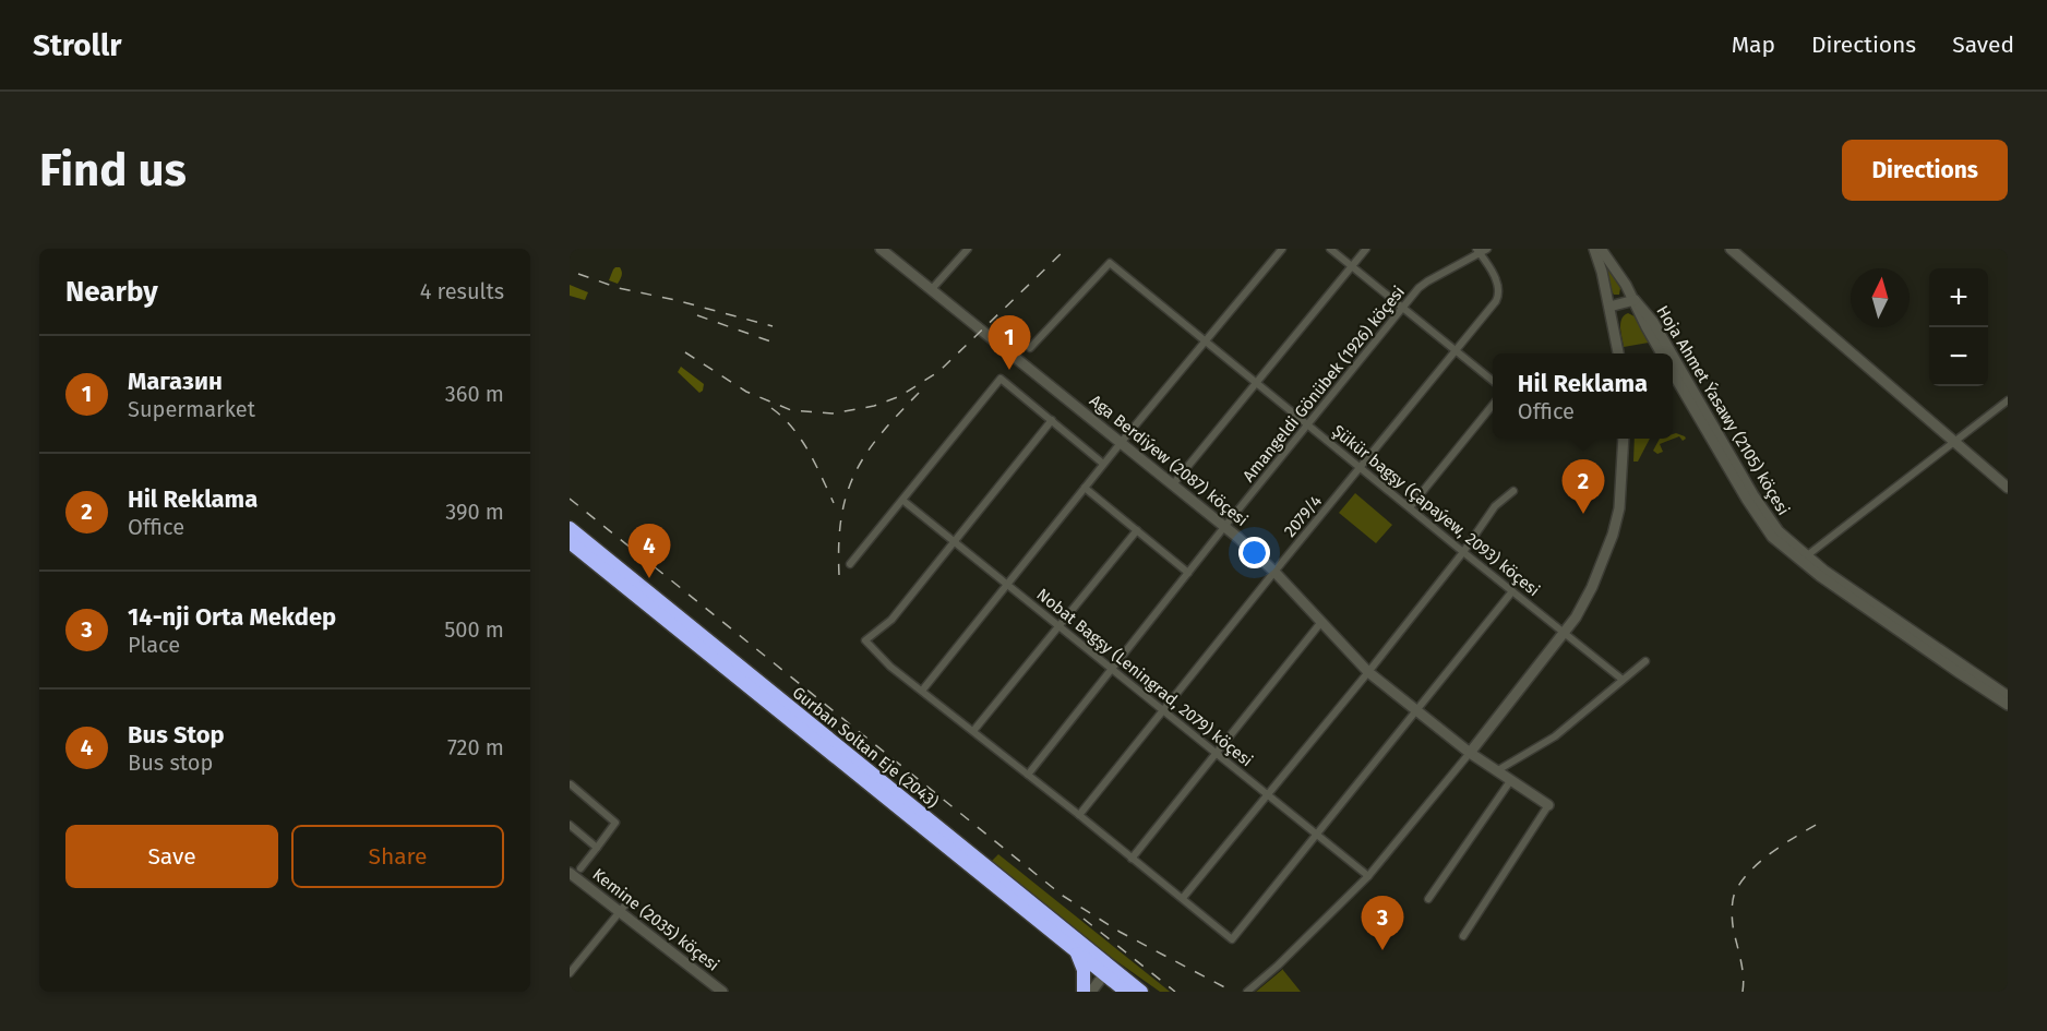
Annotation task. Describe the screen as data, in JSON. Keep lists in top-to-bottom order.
{
  "streets": {
    "highway": ["Gurban Soltan Eje (2043)"],
    "street": [
      "Amangeldi Gönübek (1926) köçesi",
      "Hoja Ahmet Ýasawy (2105) köçesi",
      "Aga Berdiýew (2087) köçesi",
      "Şükür bagşy (Çapaýew, 2093) köçesi",
      "2079/4",
      "Nobat Bagşy (Leningrad, 2079) köçesi",
      "Kemine (2035) köçesi"
    ]
  },
  "crossings": [
    ["Amangeldi Gönübek (1926) köçesi", "Aga Berdiýew (2087) köçesi"],
    ["Amangeldi Gönübek (1926) köçesi", "Şükür bagşy (Çapaýew, 2093) köçesi"],
    ["Amangeldi Gönübek (1926) köçesi", "2079/4"],
    ["Amangeldi Gönübek (1926) köçesi", "Nobat Bagşy (Leningrad, 2079) köçesi"],
    ["Aga Berdiýew (2087) köçesi", "2079/4"],
    ["Şükür bagşy (Çapaýew, 2093) köçesi", "2079/4"],
    ["2079/4", "Nobat Bagşy (Leningrad, 2079) köçesi"]
  ],
  "north": "top",
  "page": {
    "header": "Strollr",
    "nav": ["Map", "Directions", "Saved"],
    "buttons": [
      "Directions",
      ["Save", "Share"]
    ],
    "title": "Find us",
    "heading": ["Nearby", "4 results"],
    "map_buttons": ["+", "−"],
    "pins": [
      "1",
      "2",
      "4",
      "3"
    ],
    "list": [
      {
        "mark": "1",
        "name": "Магазин",
        "note": "Supermarket",
        "value": "360 m"
      },
      {
        "mark": "2",
        "name": "Hil Reklama",
        "note": "Office",
        "value": "390 m"
      },
      {
        "mark": "3",
        "name": "14-nji Orta Mekdep",
        "note": "Place",
        "value": "500 m"
      },
      {
        "mark": "4",
        "name": "Bus Stop",
        "note": "Bus stop",
        "value": "720 m"
      }
    ],
    "popup": ["Hil Reklama", "Office"]
  }
}
